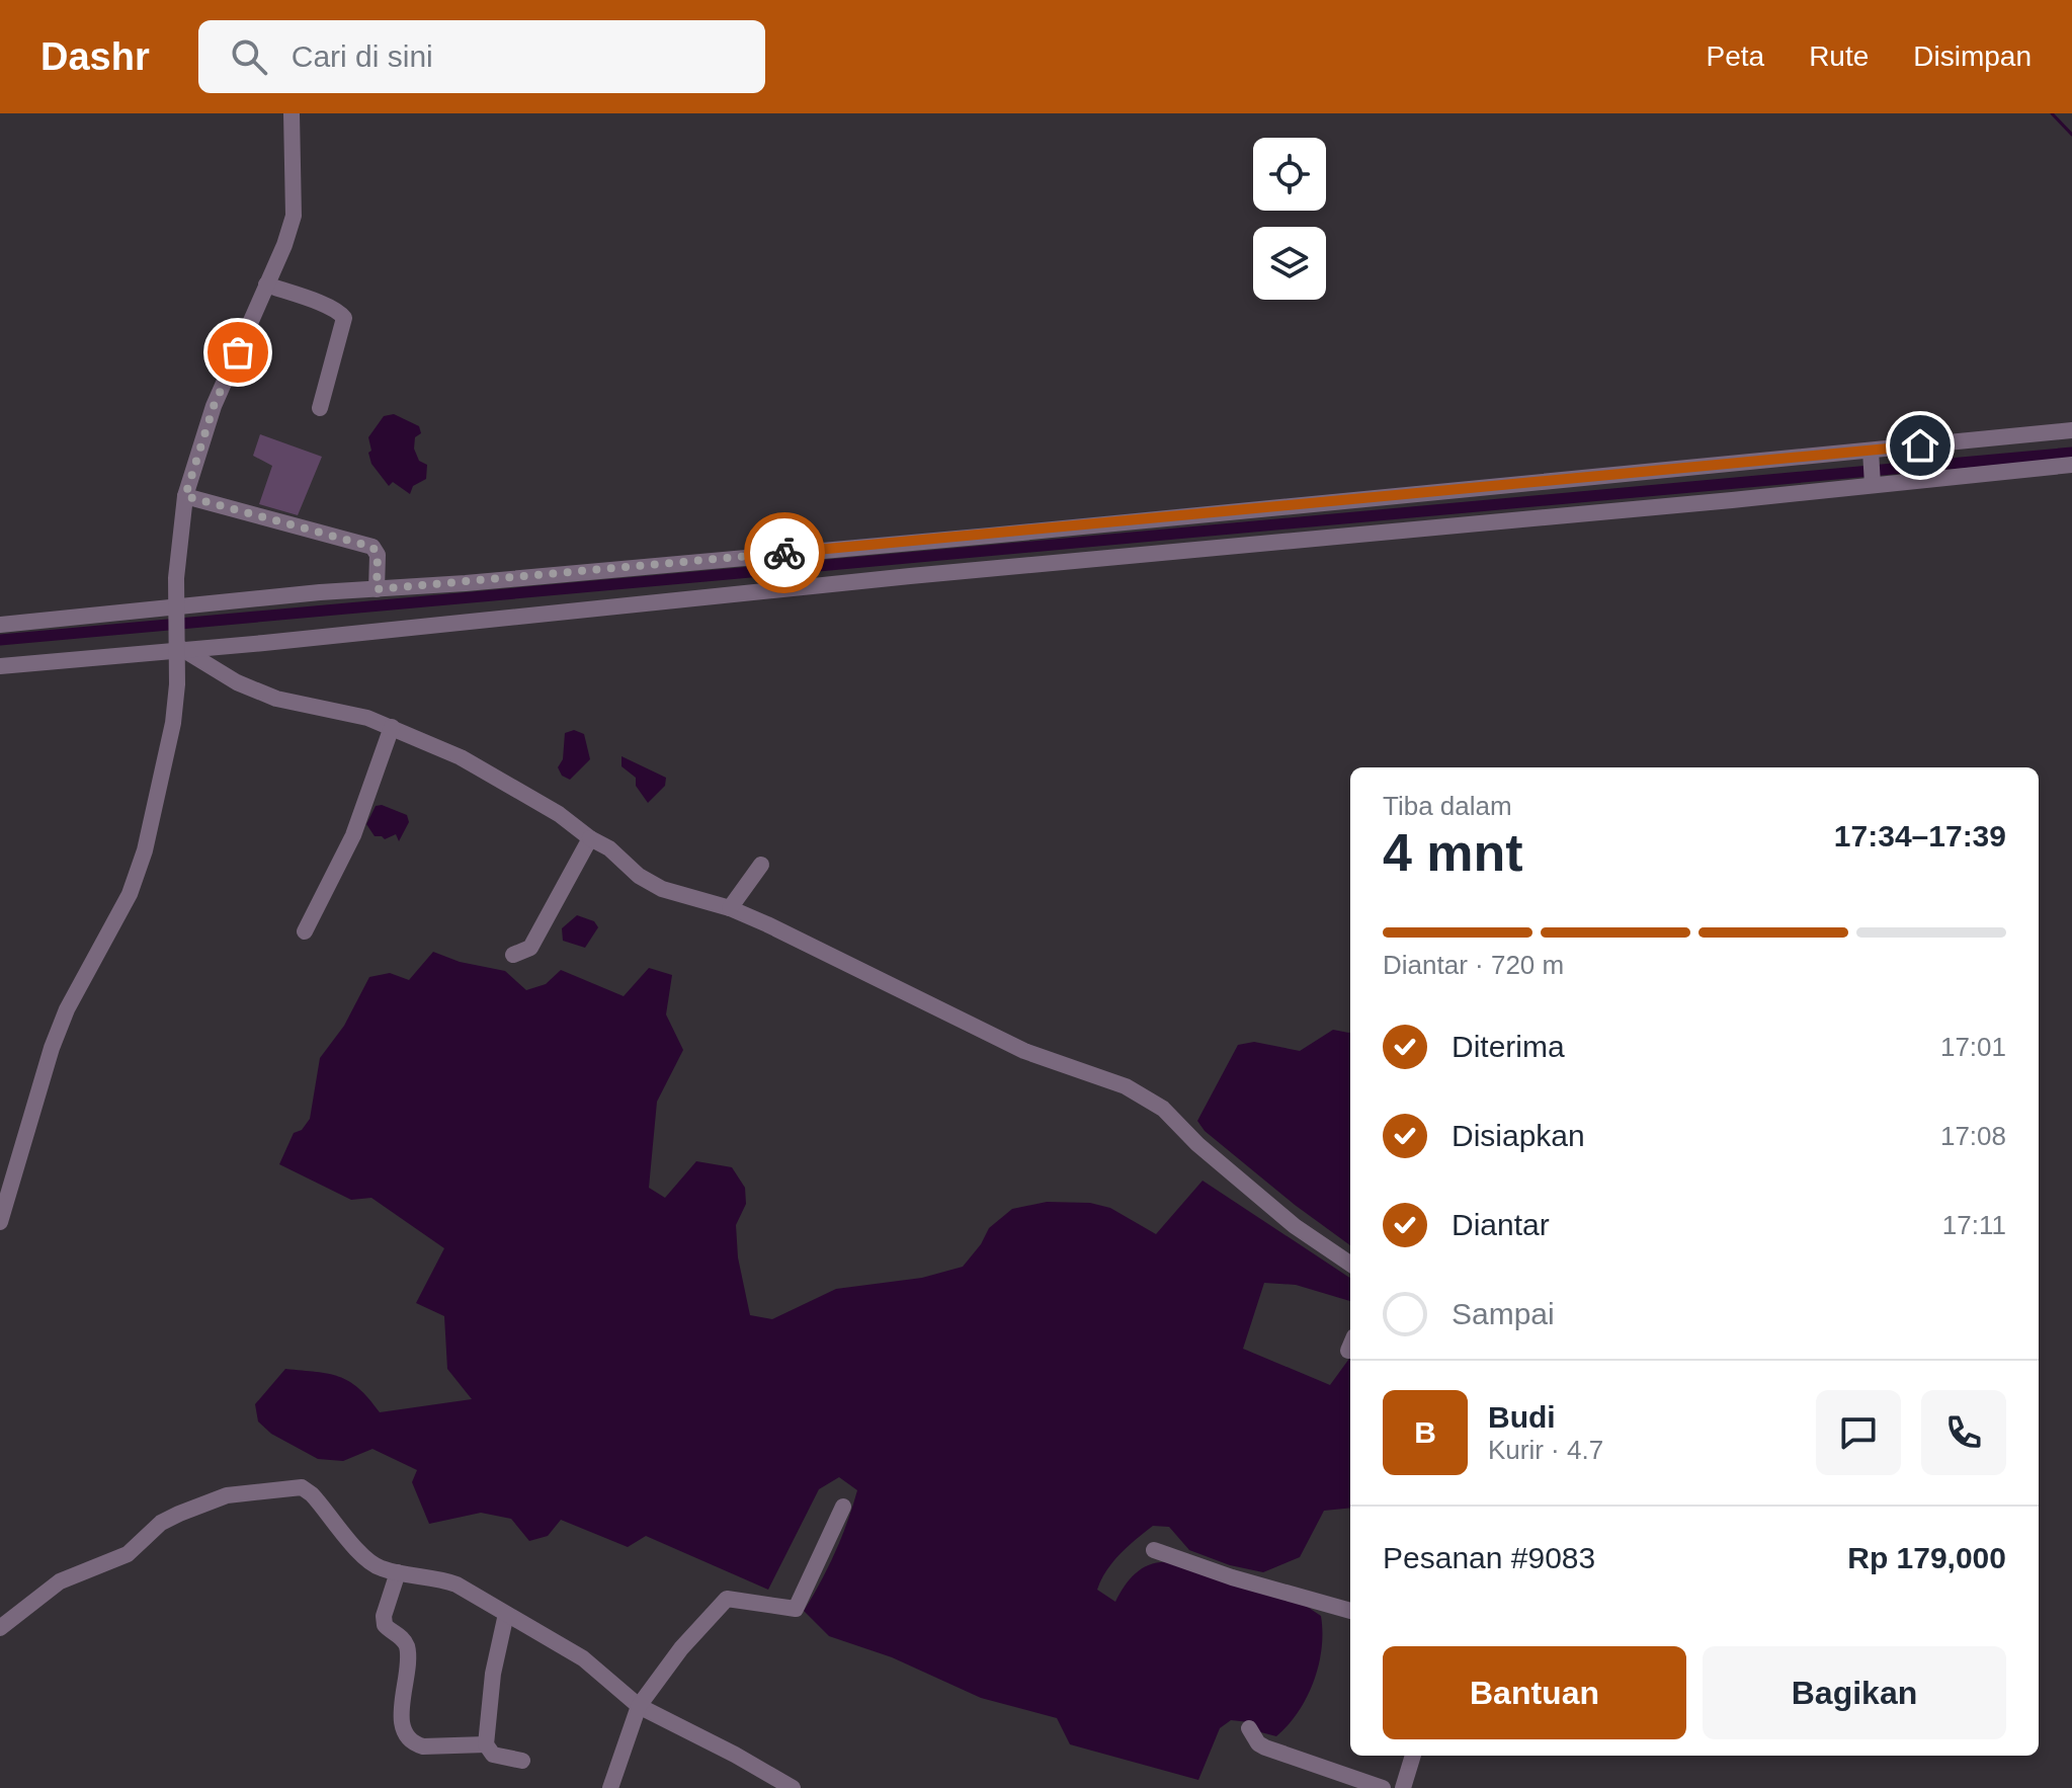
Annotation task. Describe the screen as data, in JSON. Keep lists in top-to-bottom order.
{
  "page": {
    "header": "Dashr",
    "search": "Cari di sini",
    "nav": ["Peta", "Rute", "Disimpan"],
    "heading": ["4 mnt", "Tiba dalam", "17:34–17:39"],
    "panel": [
      "Budi",
      "Kurir · 4.7",
      "Pesanan #9083",
      "Rp 179,000"
    ],
    "bar": "Diantar · 720 m",
    "list": [
      ["Diterima", "17:01"],
      ["Disiapkan", "17:08"],
      ["Diantar", "17:11"],
      "Sampai"
    ],
    "round": "B",
    "buttons": ["Bantuan", "Bagikan"]
  }
}
